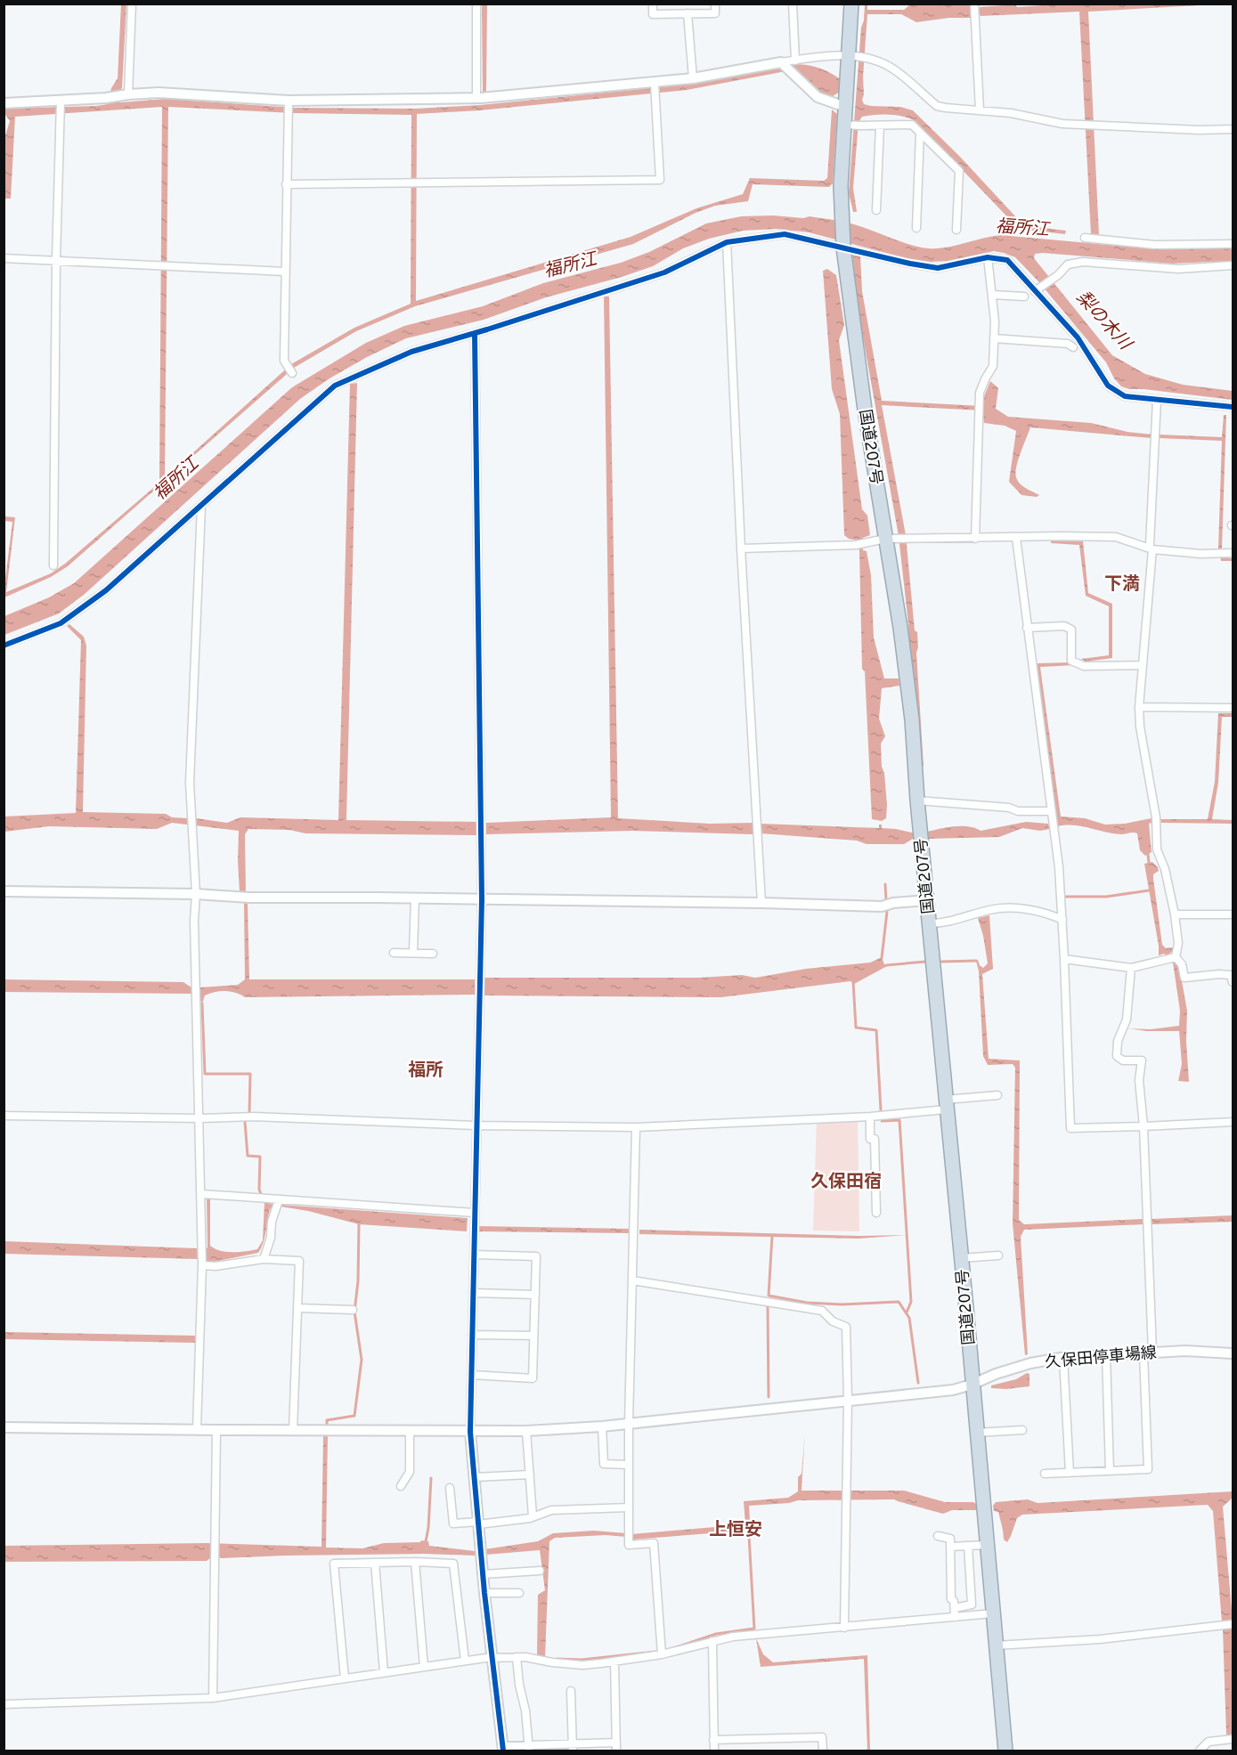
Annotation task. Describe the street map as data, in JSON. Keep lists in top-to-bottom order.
{
  "streets": {
    "highway": ["国道207号"],
    "street": ["久保田停車場線"]
  },
  "crossings": [
    ["国道207号", "久保田停車場線"]
  ],
  "districts": [
    "下満",
    "福所",
    "久保田宿",
    "上恒安"
  ],
  "water": ["福所江", "梨の木川"]
}
